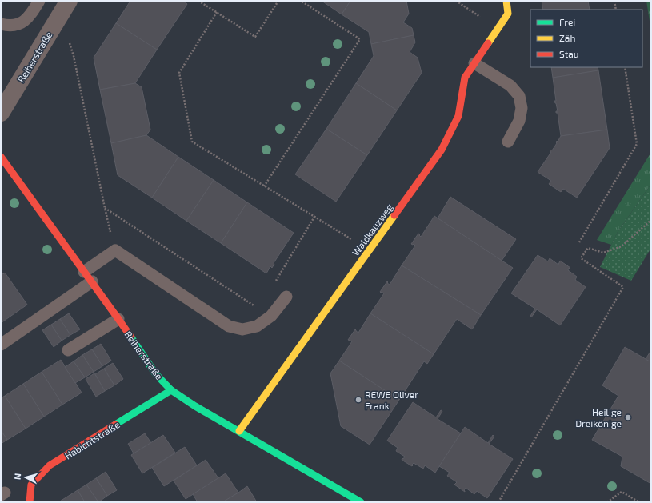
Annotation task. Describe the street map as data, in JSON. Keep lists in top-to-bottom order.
{
  "streets": {
    "street": ["Reiherstraße", "Waldkauzweg", "Habichtstraße"]
  },
  "crossings": [
    ["Reiherstraße", "Waldkauzweg"],
    ["Reiherstraße", "Habichtstraße"]
  ],
  "places": ["REWE Oliver Frank", "Heilige Dreikönige"],
  "legend": ["Frei", "Zäh", "Stau"],
  "north": "left"
}
